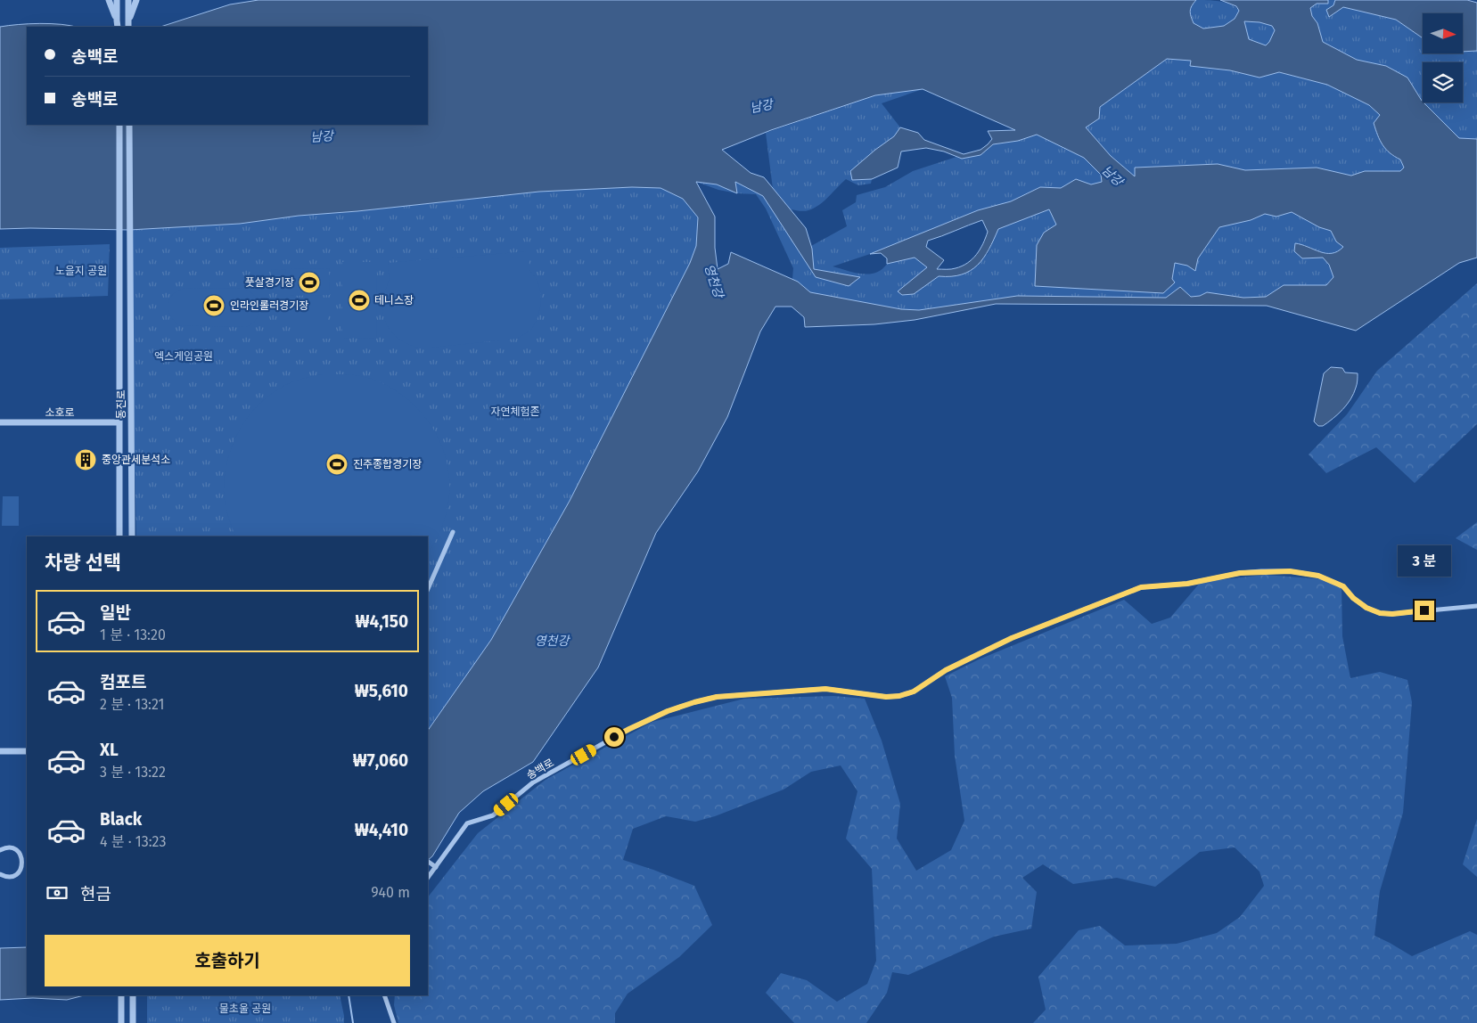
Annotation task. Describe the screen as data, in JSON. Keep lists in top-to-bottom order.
{
  "streets": {
    "street": ["동진로", "소호로", "송백로"]
  },
  "crossings": [
    ["동진로", "소호로"]
  ],
  "water": ["남강", "영천강"],
  "parks": [
    "노을지 공원",
    "엑스게임공원",
    "자연체험존",
    "물초울 공원"
  ],
  "places": {
    "sports": [
      "풋살경기장",
      "테니스장",
      "인라인롤러경기장",
      "진주종합경기장"
    ],
    "building": ["중앙관세분석소"]
  },
  "north": "right",
  "page": {
    "banner": ["송백로", "송백로"],
    "heading": "차량 선택",
    "bubble": "3 분",
    "list": [
      {
        "name": "일반",
        "note": "1 분 · 13:20",
        "value": "₩4,150"
      },
      {
        "name": "컴포트",
        "note": "2 분 · 13:21",
        "value": "₩5,610"
      },
      {
        "name": "XL",
        "note": "3 분 · 13:22",
        "value": "₩7,060"
      },
      {
        "name": "Black",
        "note": "4 분 · 13:23",
        "value": "₩4,410"
      }
    ],
    "pay": ["현금", "940 m"],
    "buttons": "호출하기"
  }
}
